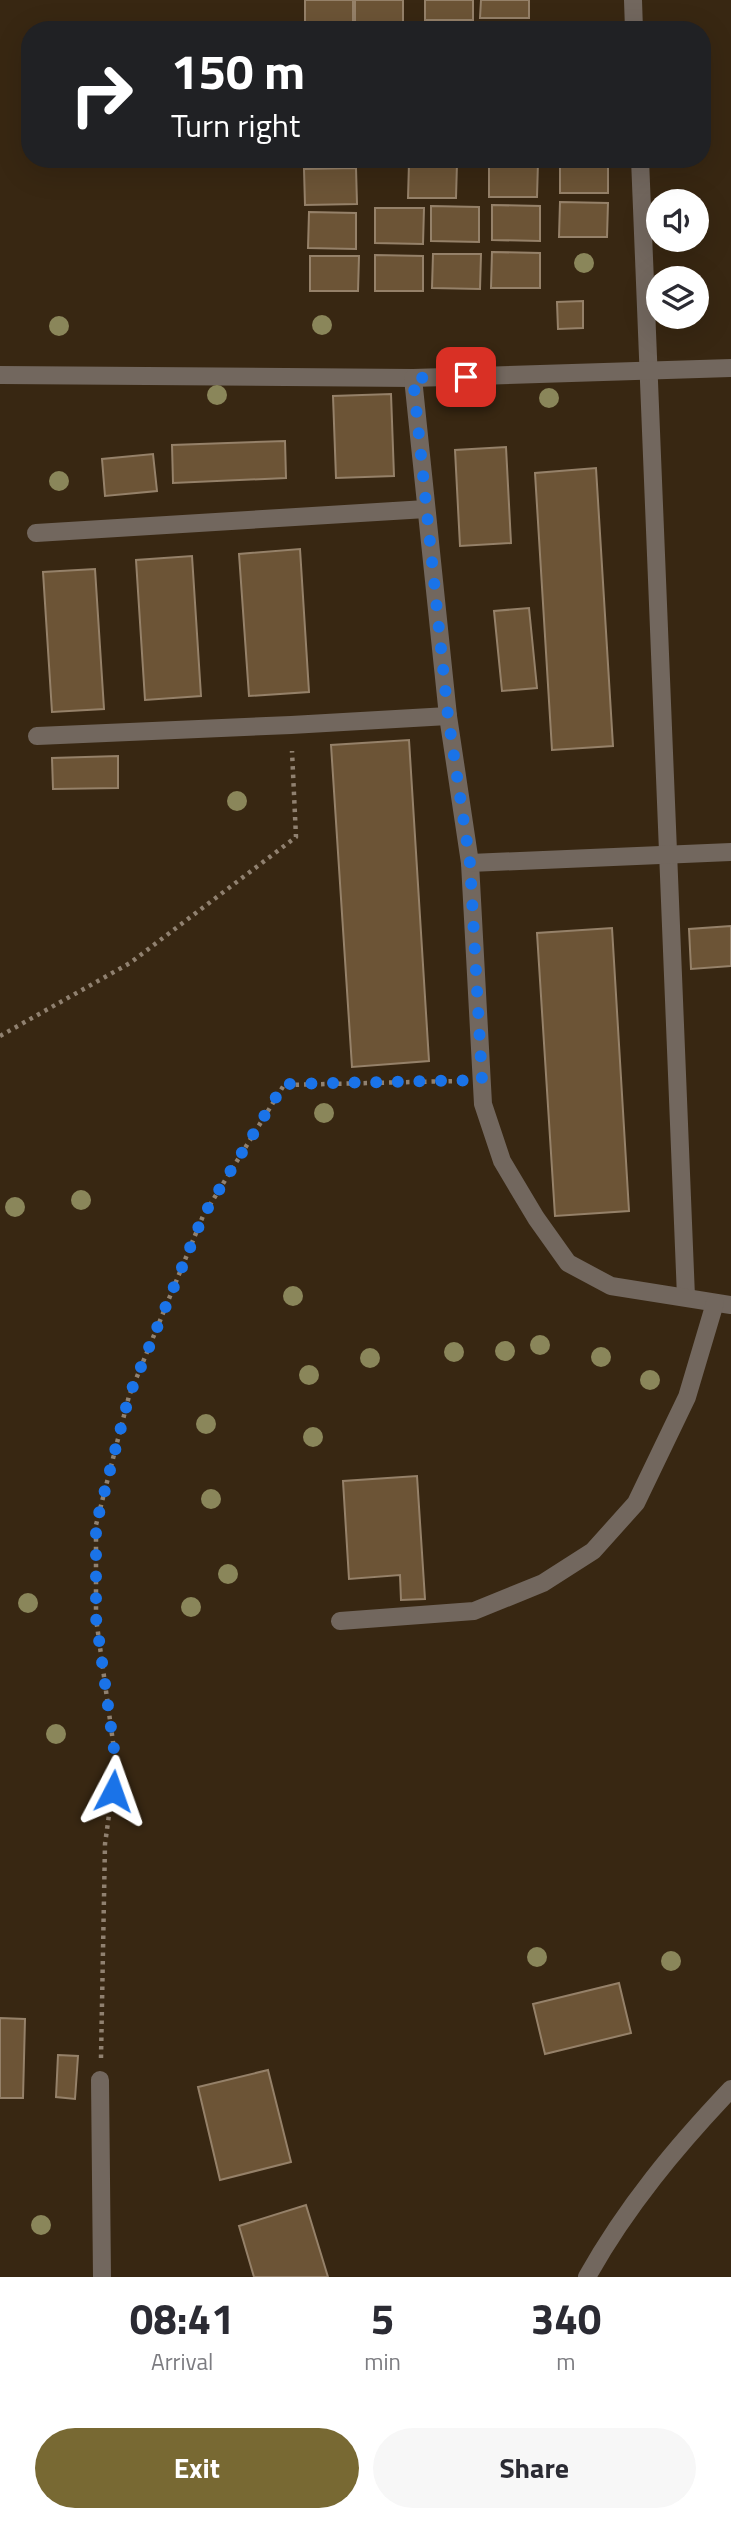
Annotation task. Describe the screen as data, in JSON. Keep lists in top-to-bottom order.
{
  "page": {
    "turn": ["150 m", "Turn right"],
    "eta": [
      "08:41",
      "Arrival",
      "5",
      "min",
      "340",
      "m"
    ],
    "buttons": ["Exit", "Share"]
  }
}
